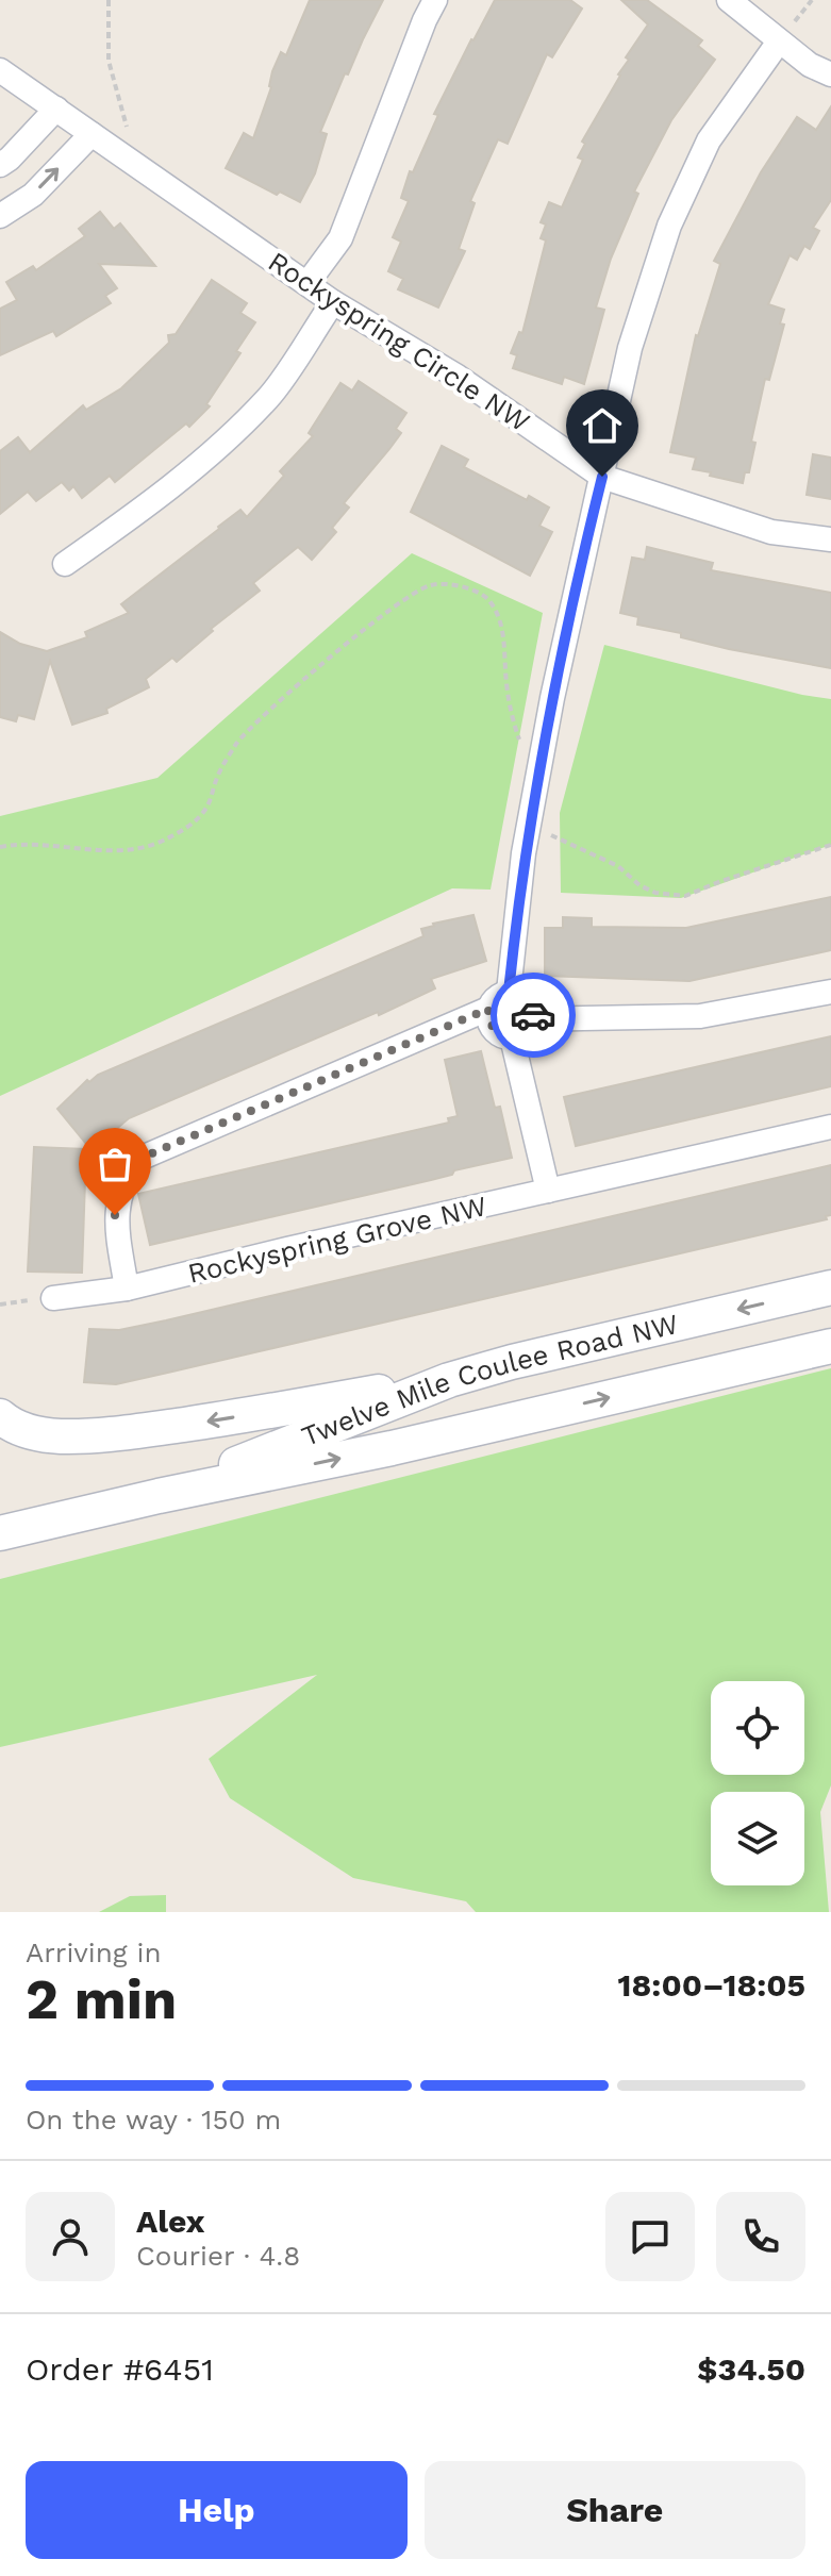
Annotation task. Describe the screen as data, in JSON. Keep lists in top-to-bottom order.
{
  "streets": {
    "main road": ["Twelve Mile Coulee Road NW"],
    "street": ["Rockyspring Circle NW", "Rockyspring Grove NW"]
  },
  "page": {
    "heading": ["2 min", "Arriving in", "18:00–18:05"],
    "panel": [
      "Alex",
      "Courier · 4.8",
      "Order #6451",
      "$34.50"
    ],
    "bar": "On the way · 150 m",
    "buttons": ["Help", "Share"]
  }
}
